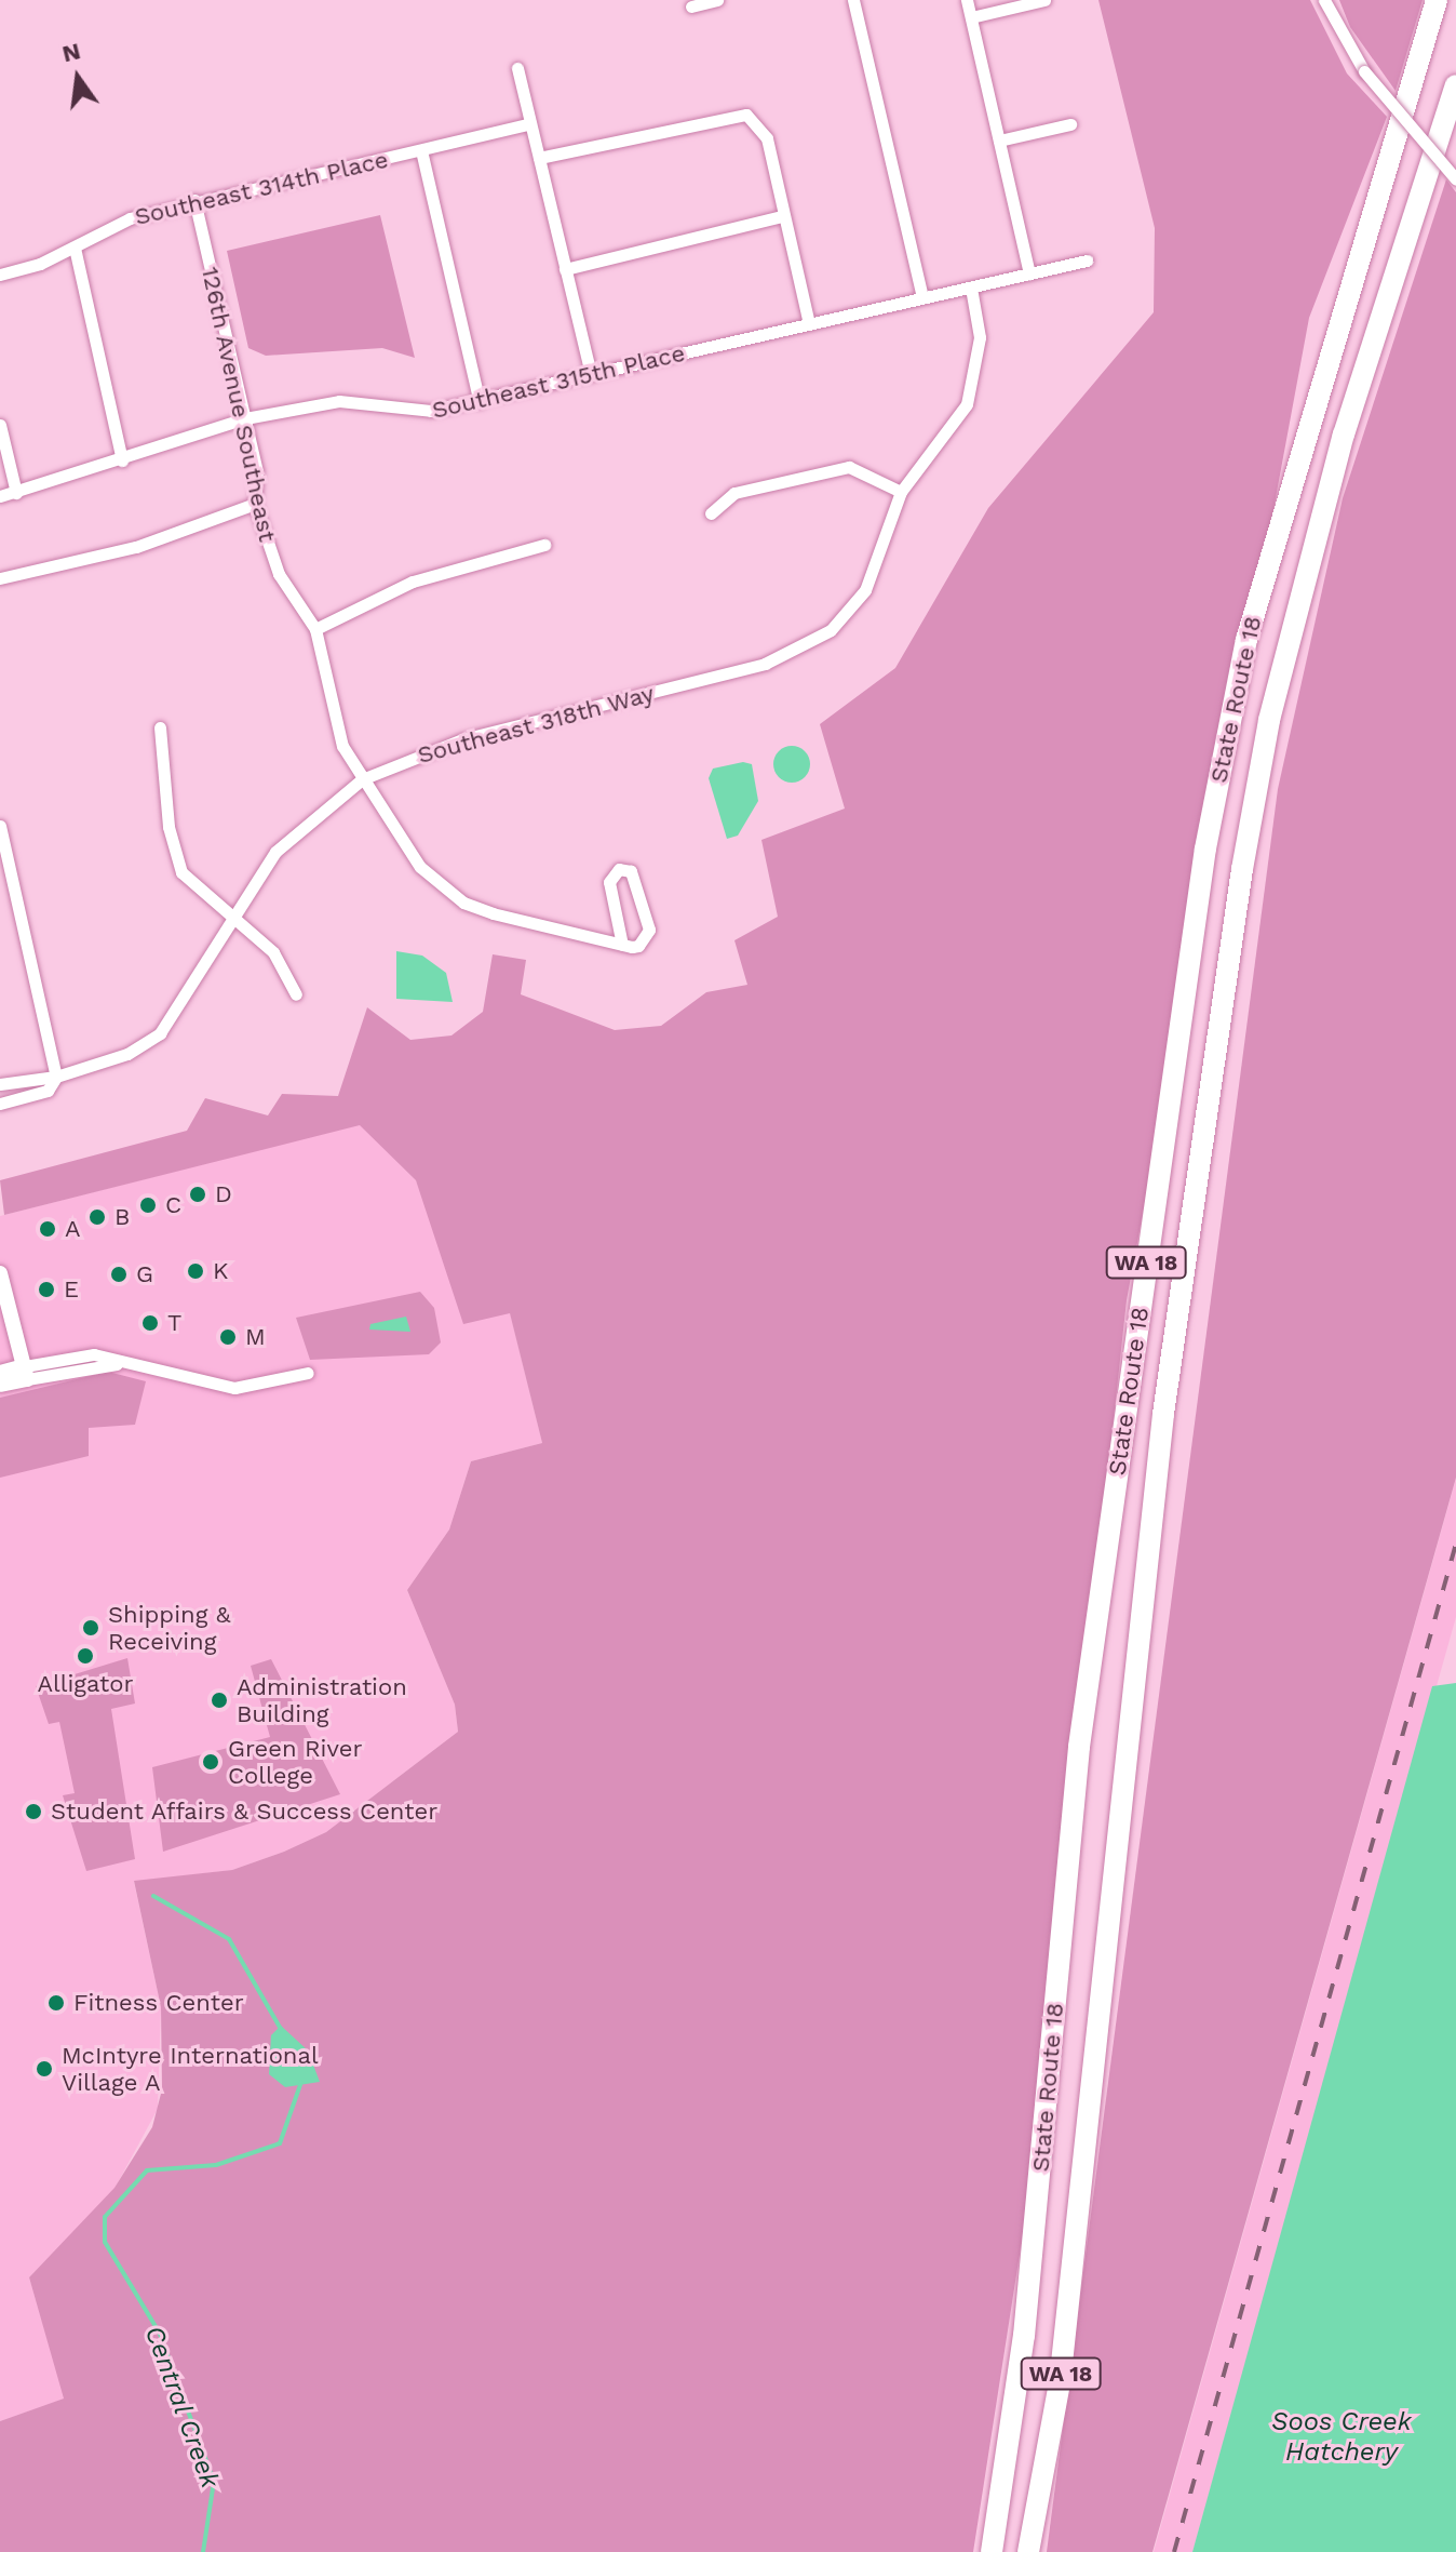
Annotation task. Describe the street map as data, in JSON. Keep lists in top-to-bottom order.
{
  "streets": {
    "highway": ["State Route 18", "WA 18"],
    "street": [
      "Southeast 314th Place",
      "Southeast 315th Place",
      "126th Avenue Southeast",
      "Southeast 318th Way"
    ]
  },
  "crossings": [
    ["Southeast 314th Place", "126th Avenue Southeast"],
    ["Southeast 315th Place", "126th Avenue Southeast"],
    ["Southeast 315th Place", "Southeast 318th Way"],
    ["126th Avenue Southeast", "Southeast 318th Way"]
  ],
  "water": ["Central Creek", "Soos Creek Hatchery"],
  "places": [
    "D",
    "C",
    "B",
    "A",
    "K",
    "G",
    "E",
    "T",
    "M",
    "Shipping & Receiving",
    "Alligator",
    "Administration Building",
    "Green River College",
    "Student Affairs & Success Center",
    "Fitness Center",
    "McIntyre International Village A"
  ],
  "north": "top"
}
